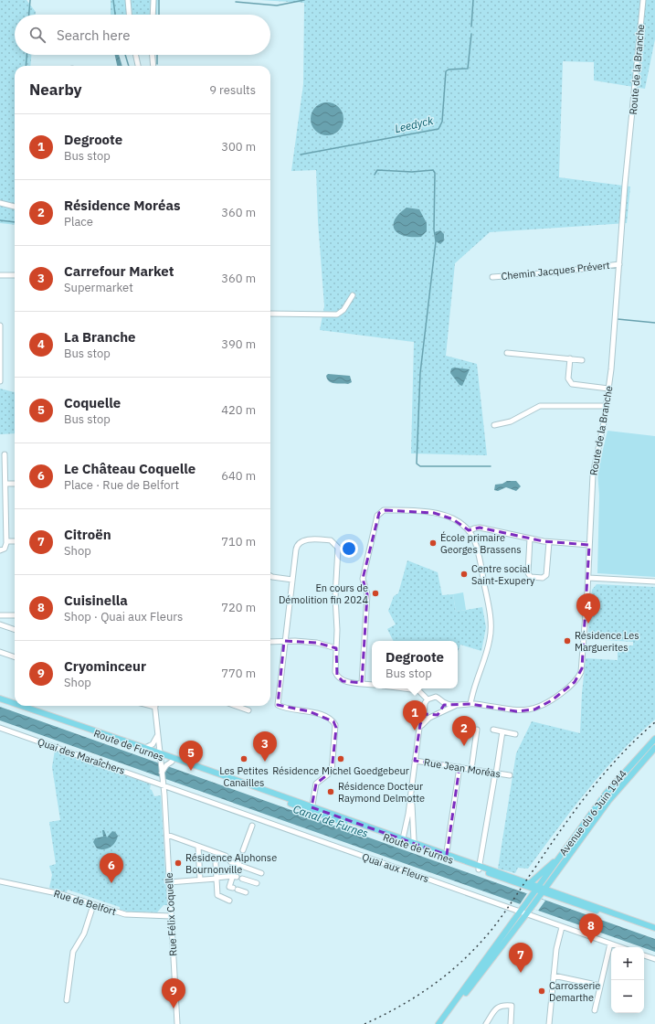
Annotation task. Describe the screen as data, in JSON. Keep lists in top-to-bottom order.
{
  "streets": {
    "main road": ["Route de Furnes", "Avenue du 6 Juin 1944"],
    "street": [
      "Route de la Branche",
      "Chemin Jacques Prévert",
      "Quai des Maraîchers",
      "Rue Jean Moréas",
      "Quai aux Fleurs",
      "Rue de Belfort",
      "Rue Félix Coquelle"
    ]
  },
  "crossings": [
    ["Route de la Branche", "Chemin Jacques Prévert"],
    ["Route de Furnes", "Avenue du 6 Juin 1944"],
    ["Route de Furnes", "Rue Félix Coquelle"],
    ["Quai des Maraîchers", "Quai aux Fleurs"],
    ["Quai des Maraîchers", "Rue Félix Coquelle"],
    ["Quai aux Fleurs", "Rue Félix Coquelle"],
    ["Rue de Belfort", "Rue Félix Coquelle"]
  ],
  "water": ["Leedyck", "Canal de Furnes"],
  "places": [
    "École primaire Georges Brassens",
    "Centre social Saint-Exupery",
    "En cours de Démolition fin 2024",
    "Résidence Les Marguerites",
    "Les Petites Canailles",
    "Résidence Michel Goedgebeur",
    "Résidence Docteur Raymond Delmotte",
    "Résidence Alphonse Bournonville",
    "Carrosserie Demarthe"
  ],
  "page": {
    "search": "Search here",
    "heading": ["Nearby", "9 results"],
    "list": [
      {
        "mark": "1",
        "name": "Degroote",
        "note": "Bus stop",
        "value": "300 m"
      },
      {
        "mark": "2",
        "name": "Résidence Moréas",
        "note": "Place",
        "value": "360 m"
      },
      {
        "mark": "3",
        "name": "Carrefour Market",
        "note": "Supermarket",
        "value": "360 m"
      },
      {
        "mark": "4",
        "name": "La Branche",
        "note": "Bus stop",
        "value": "390 m"
      },
      {
        "mark": "5",
        "name": "Coquelle",
        "note": "Bus stop",
        "value": "420 m"
      },
      {
        "mark": "6",
        "name": "Le Château Coquelle",
        "note": "Place · Rue de Belfort",
        "value": "640 m"
      },
      {
        "mark": "7",
        "name": "Citroën",
        "note": "Shop",
        "value": "710 m"
      },
      {
        "mark": "8",
        "name": "Cuisinella",
        "note": "Shop · Quai aux Fleurs",
        "value": "720 m"
      },
      {
        "mark": "9",
        "name": "Cryominceur",
        "note": "Shop",
        "value": "770 m"
      }
    ],
    "pins": [
      "4",
      "1",
      "2",
      "3",
      "5",
      "6",
      "8",
      "7",
      "9"
    ],
    "popup": ["Degroote", "Bus stop"],
    "map_buttons": ["+", "−"]
  }
}
